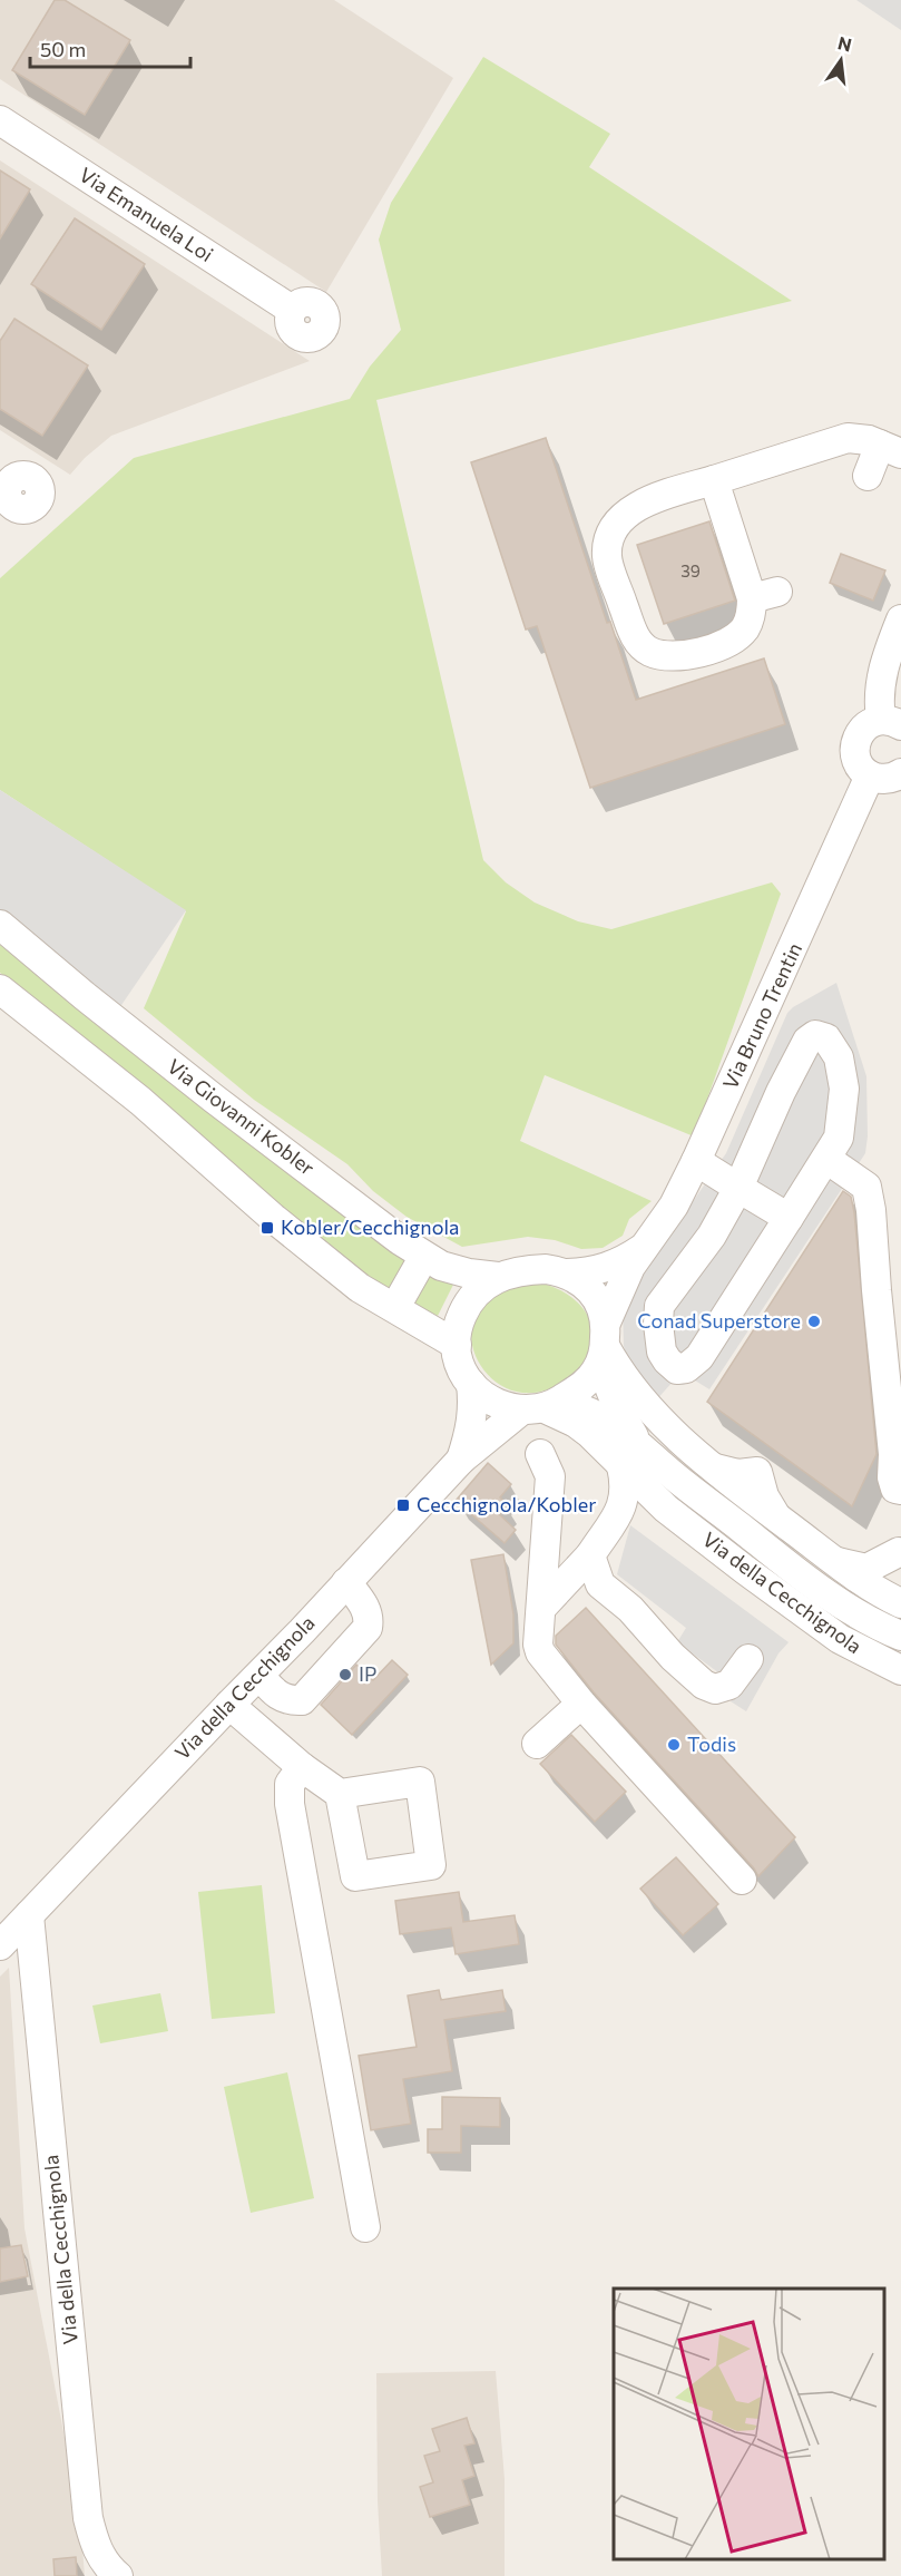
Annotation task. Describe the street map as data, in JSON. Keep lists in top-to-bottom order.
{
  "streets": {
    "street": [
      "Via Emanuela Loi",
      "Via Bruno Trentin",
      "Via Giovanni Kobler",
      "Via della Cecchignola"
    ]
  },
  "crossings": [
    ["Via Bruno Trentin", "Via Giovanni Kobler"],
    ["Via Bruno Trentin", "Via della Cecchignola"],
    ["Via Giovanni Kobler", "Via della Cecchignola"]
  ],
  "places": {
    "transit": ["Kobler/Cecchignola", "Cecchignola/Kobler"],
    "other": ["Conad Superstore", "IP", "Todis"]
  },
  "house_numbers": ["39"],
  "scale_bar": "50 m",
  "north": "top"
}
